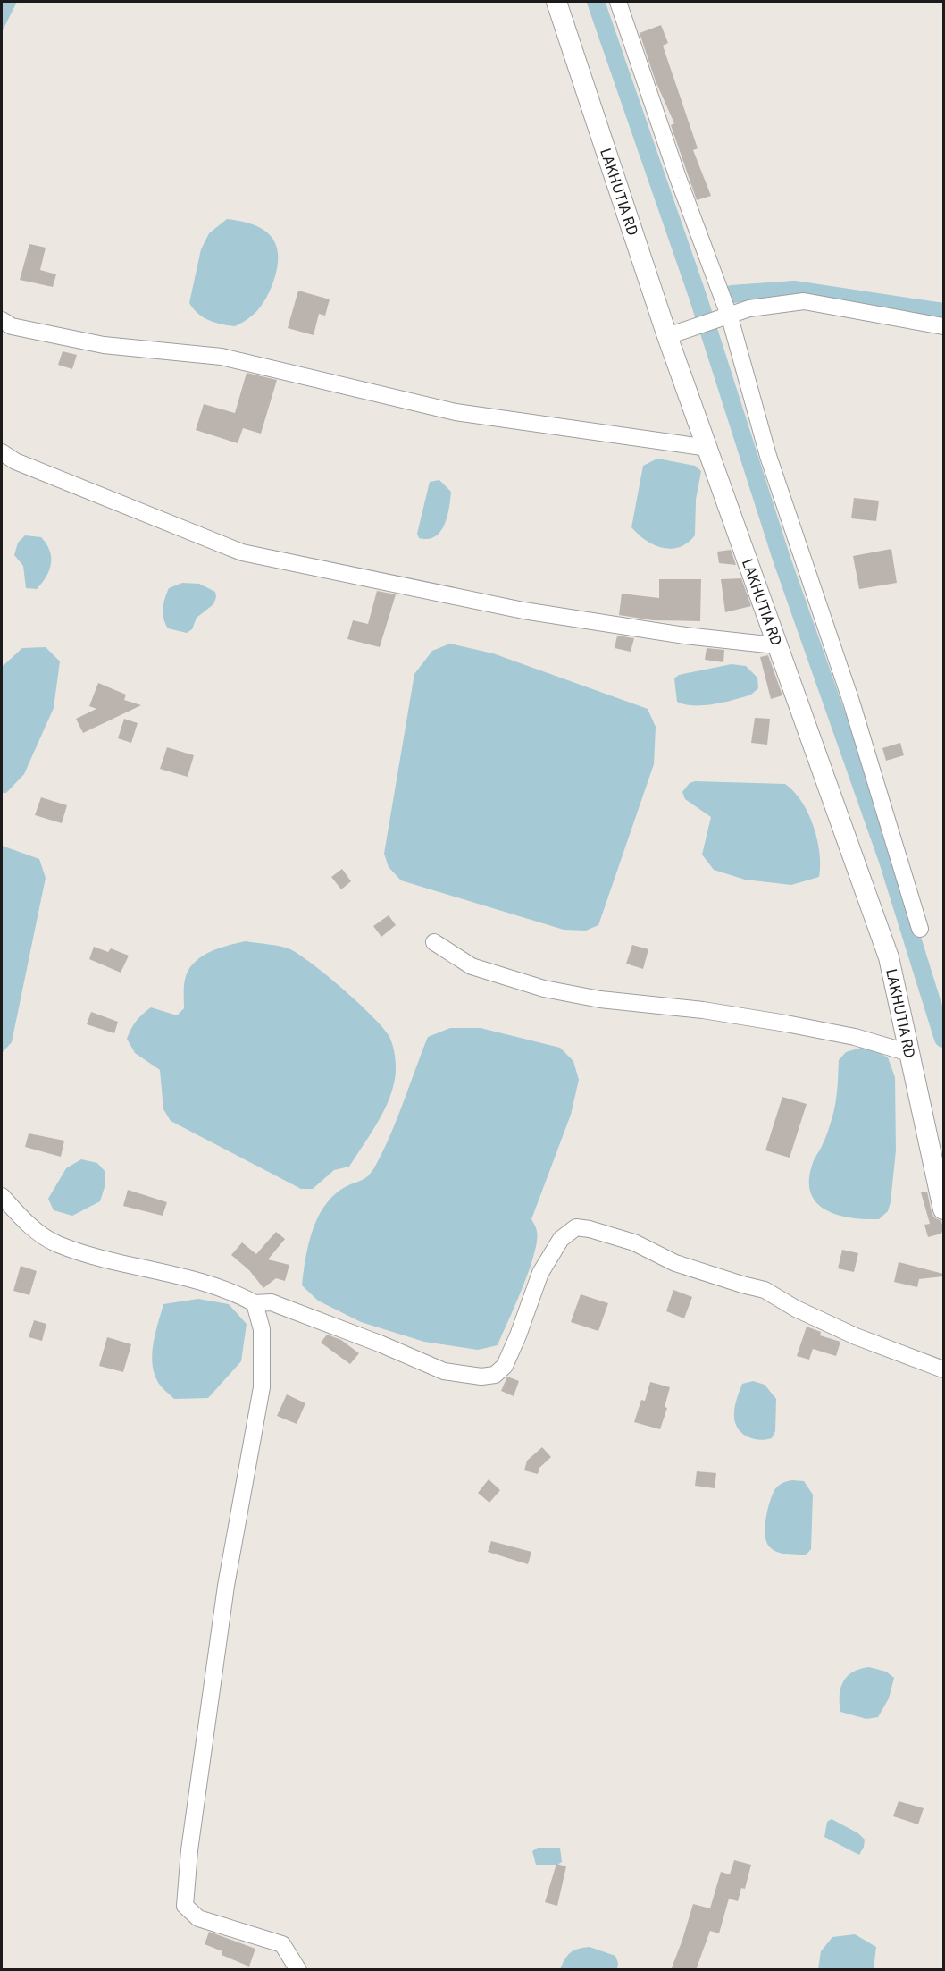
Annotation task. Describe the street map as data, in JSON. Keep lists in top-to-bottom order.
{
  "streets": {
    "street": ["LAKHUTIA RD"]
  }
}
